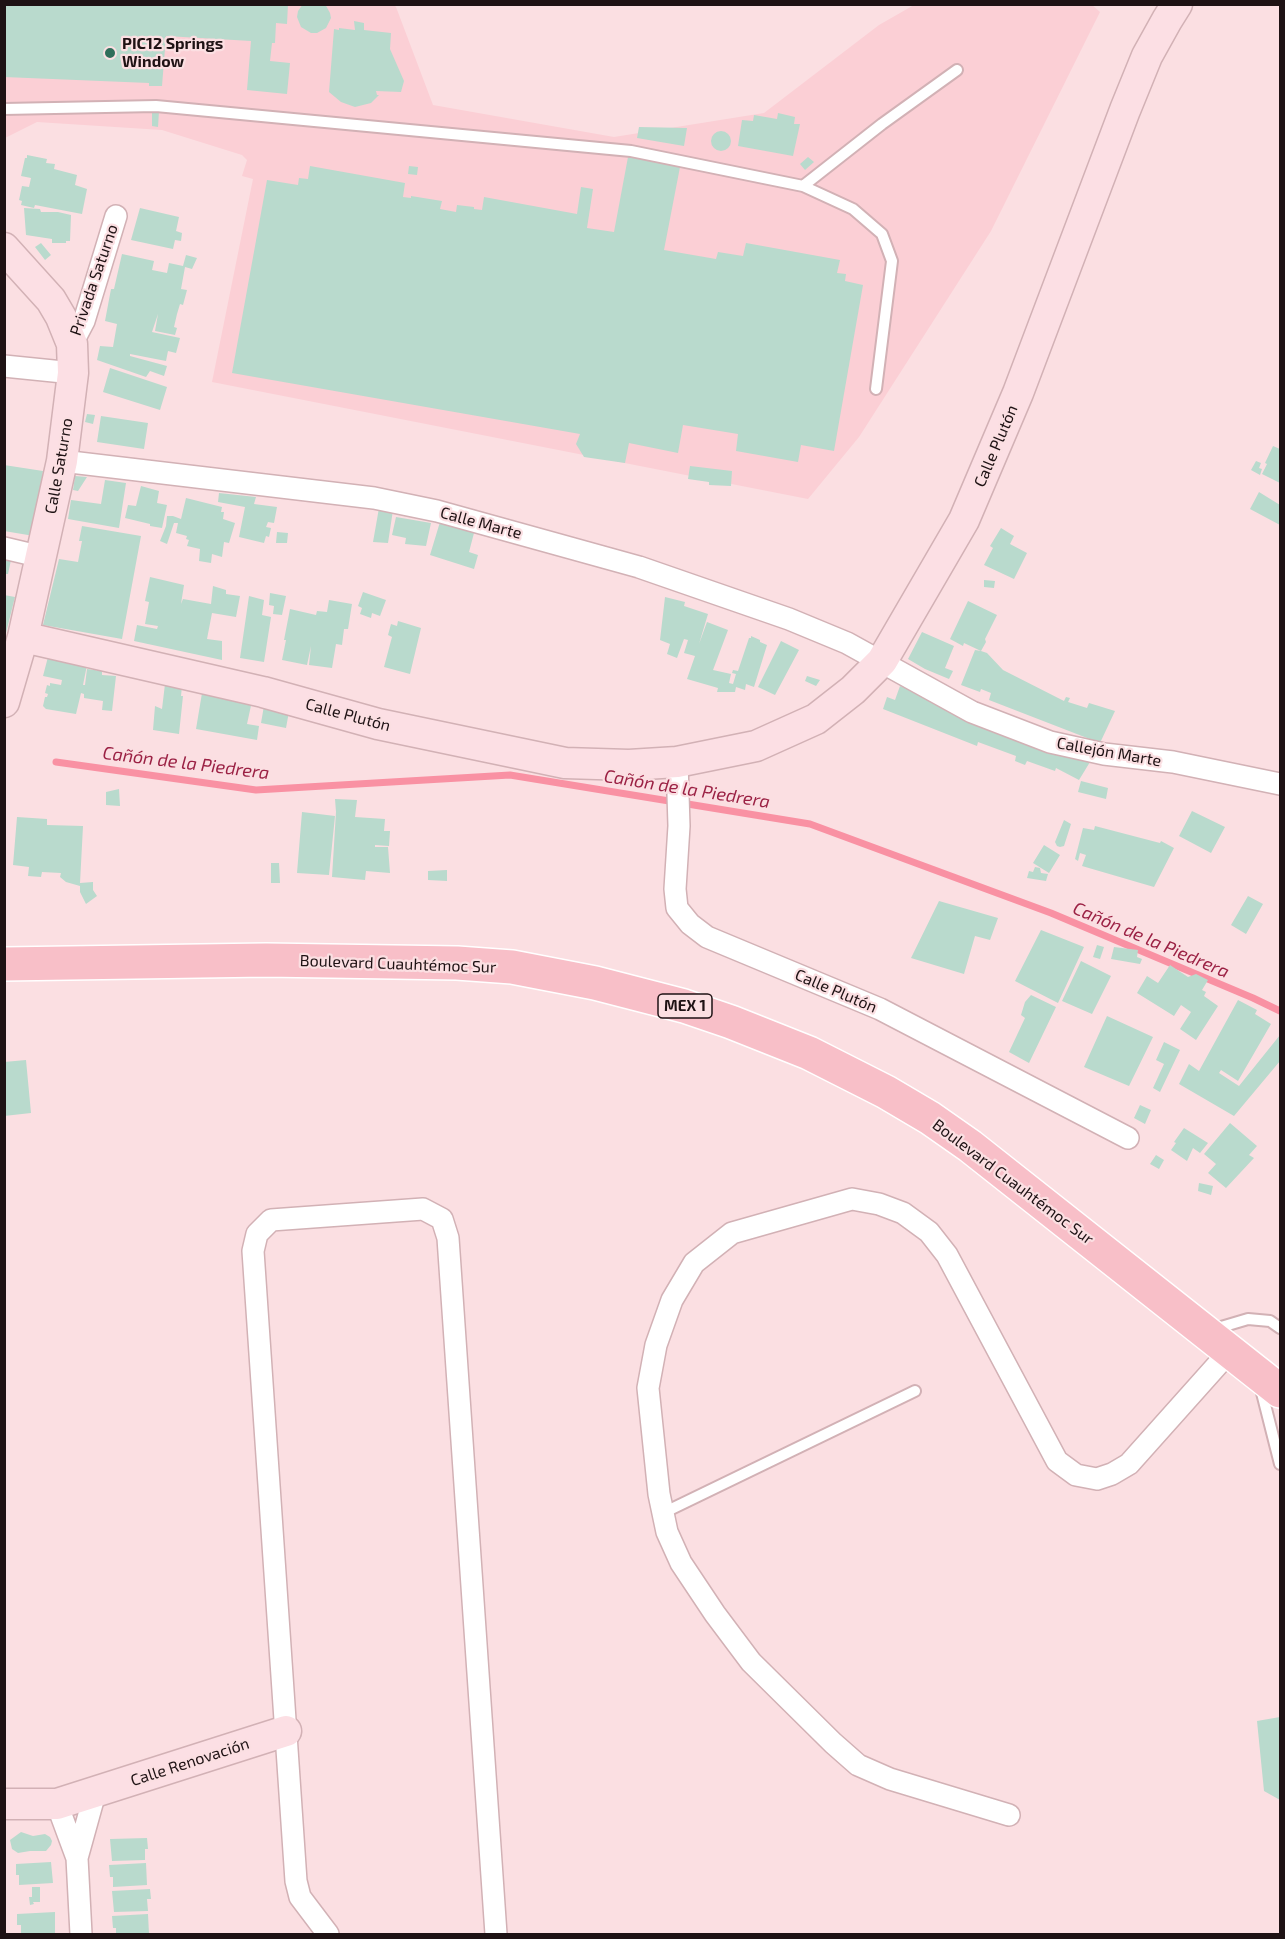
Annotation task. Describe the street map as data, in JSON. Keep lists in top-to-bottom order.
{
  "streets": {
    "main road": ["Boulevard Cuauhtémoc Sur", "MEX 1"],
    "street": [
      "Privada Saturno",
      "Calle Plutón",
      "Calle Saturno",
      "Calle Marte",
      "Callejón Marte",
      "Calle Renovación"
    ]
  },
  "crossings": [
    ["Privada Saturno", "Calle Saturno"],
    ["Calle Plutón", "Calle Saturno"],
    ["Calle Plutón", "Calle Marte"],
    ["Calle Plutón", "Callejón Marte"],
    ["Calle Saturno", "Calle Marte"],
    ["Calle Marte", "Callejón Marte"]
  ],
  "water": ["Cañón de la Piedrera"],
  "places": ["PIC12 Springs Window"]
}
